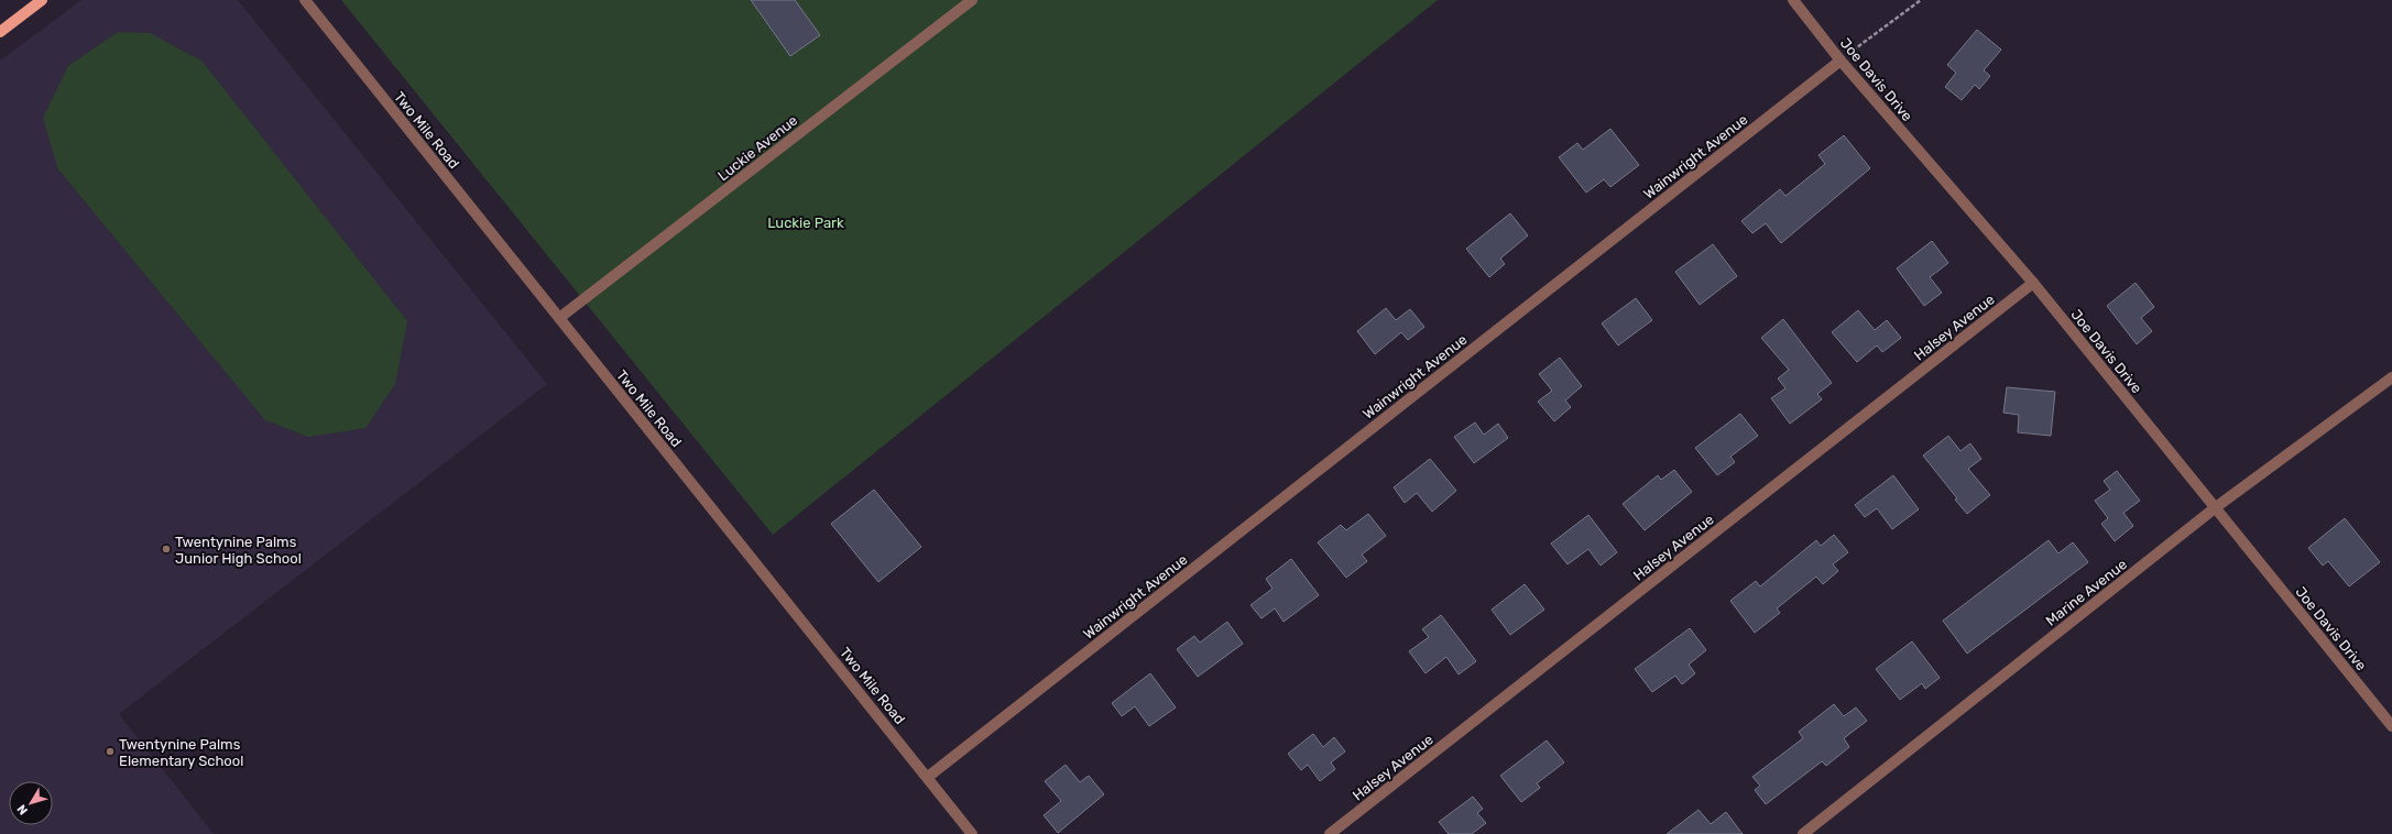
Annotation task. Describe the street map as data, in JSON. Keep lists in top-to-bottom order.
{
  "streets": {
    "street": [
      "Joe Davis Drive",
      "Two Mile Road",
      "Luckie Avenue",
      "Wainwright Avenue",
      "Halsey Avenue",
      "Marine Avenue"
    ]
  },
  "crossings": [
    ["Joe Davis Drive", "Wainwright Avenue"],
    ["Joe Davis Drive", "Halsey Avenue"],
    ["Joe Davis Drive", "Marine Avenue"],
    ["Two Mile Road", "Luckie Avenue"],
    ["Two Mile Road", "Wainwright Avenue"]
  ],
  "parks": ["Luckie Park"],
  "places": ["Twentynine Palms Junior High School", "Twentynine Palms Elementary School"],
  "north": "bottom left"
}
